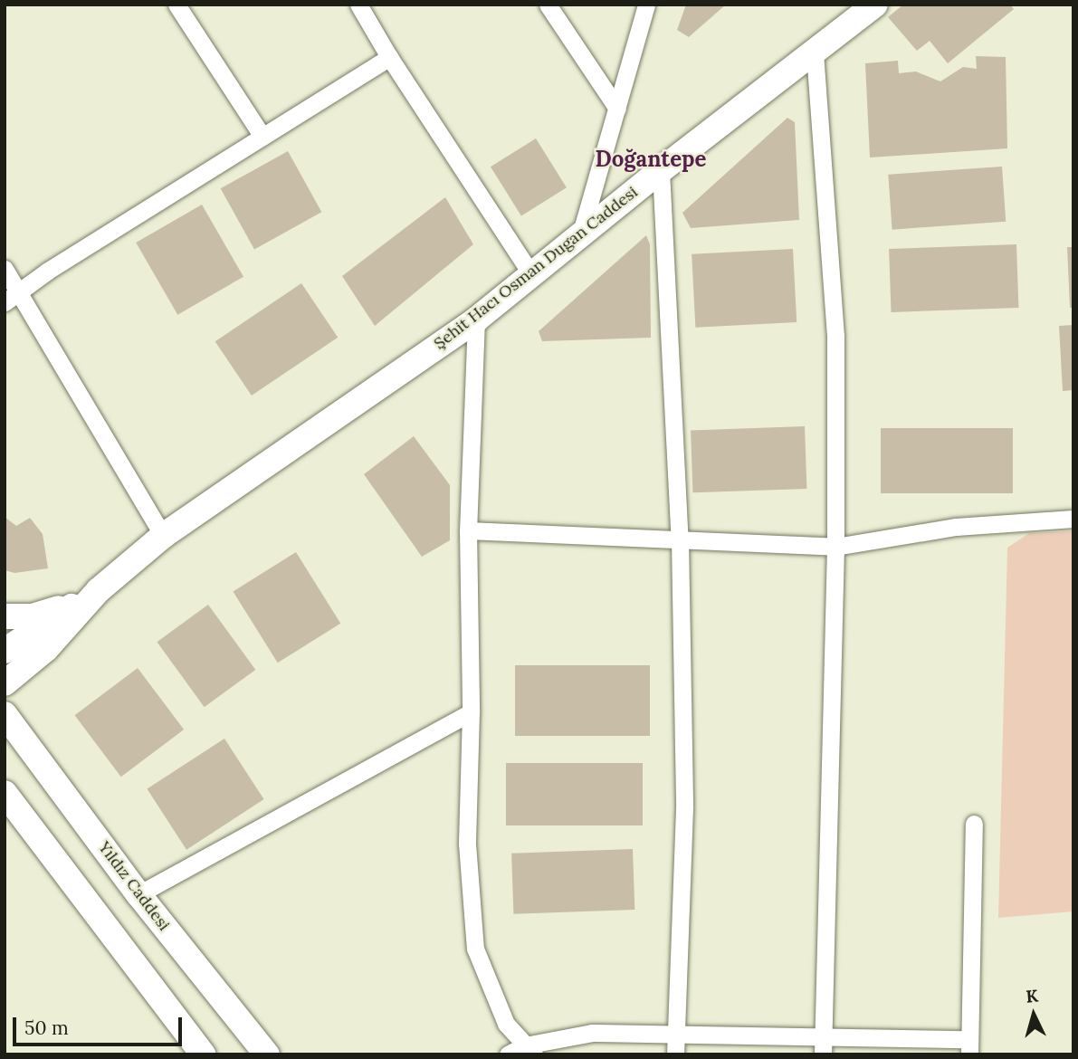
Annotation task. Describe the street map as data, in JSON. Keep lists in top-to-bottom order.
{
  "streets": {
    "main road": ["Şehit Hacı Osman Dugan Caddesi", "Yıldız Caddesi"]
  },
  "districts": ["Doğantepe"],
  "scale_bar": "50 m",
  "north": "top"
}
